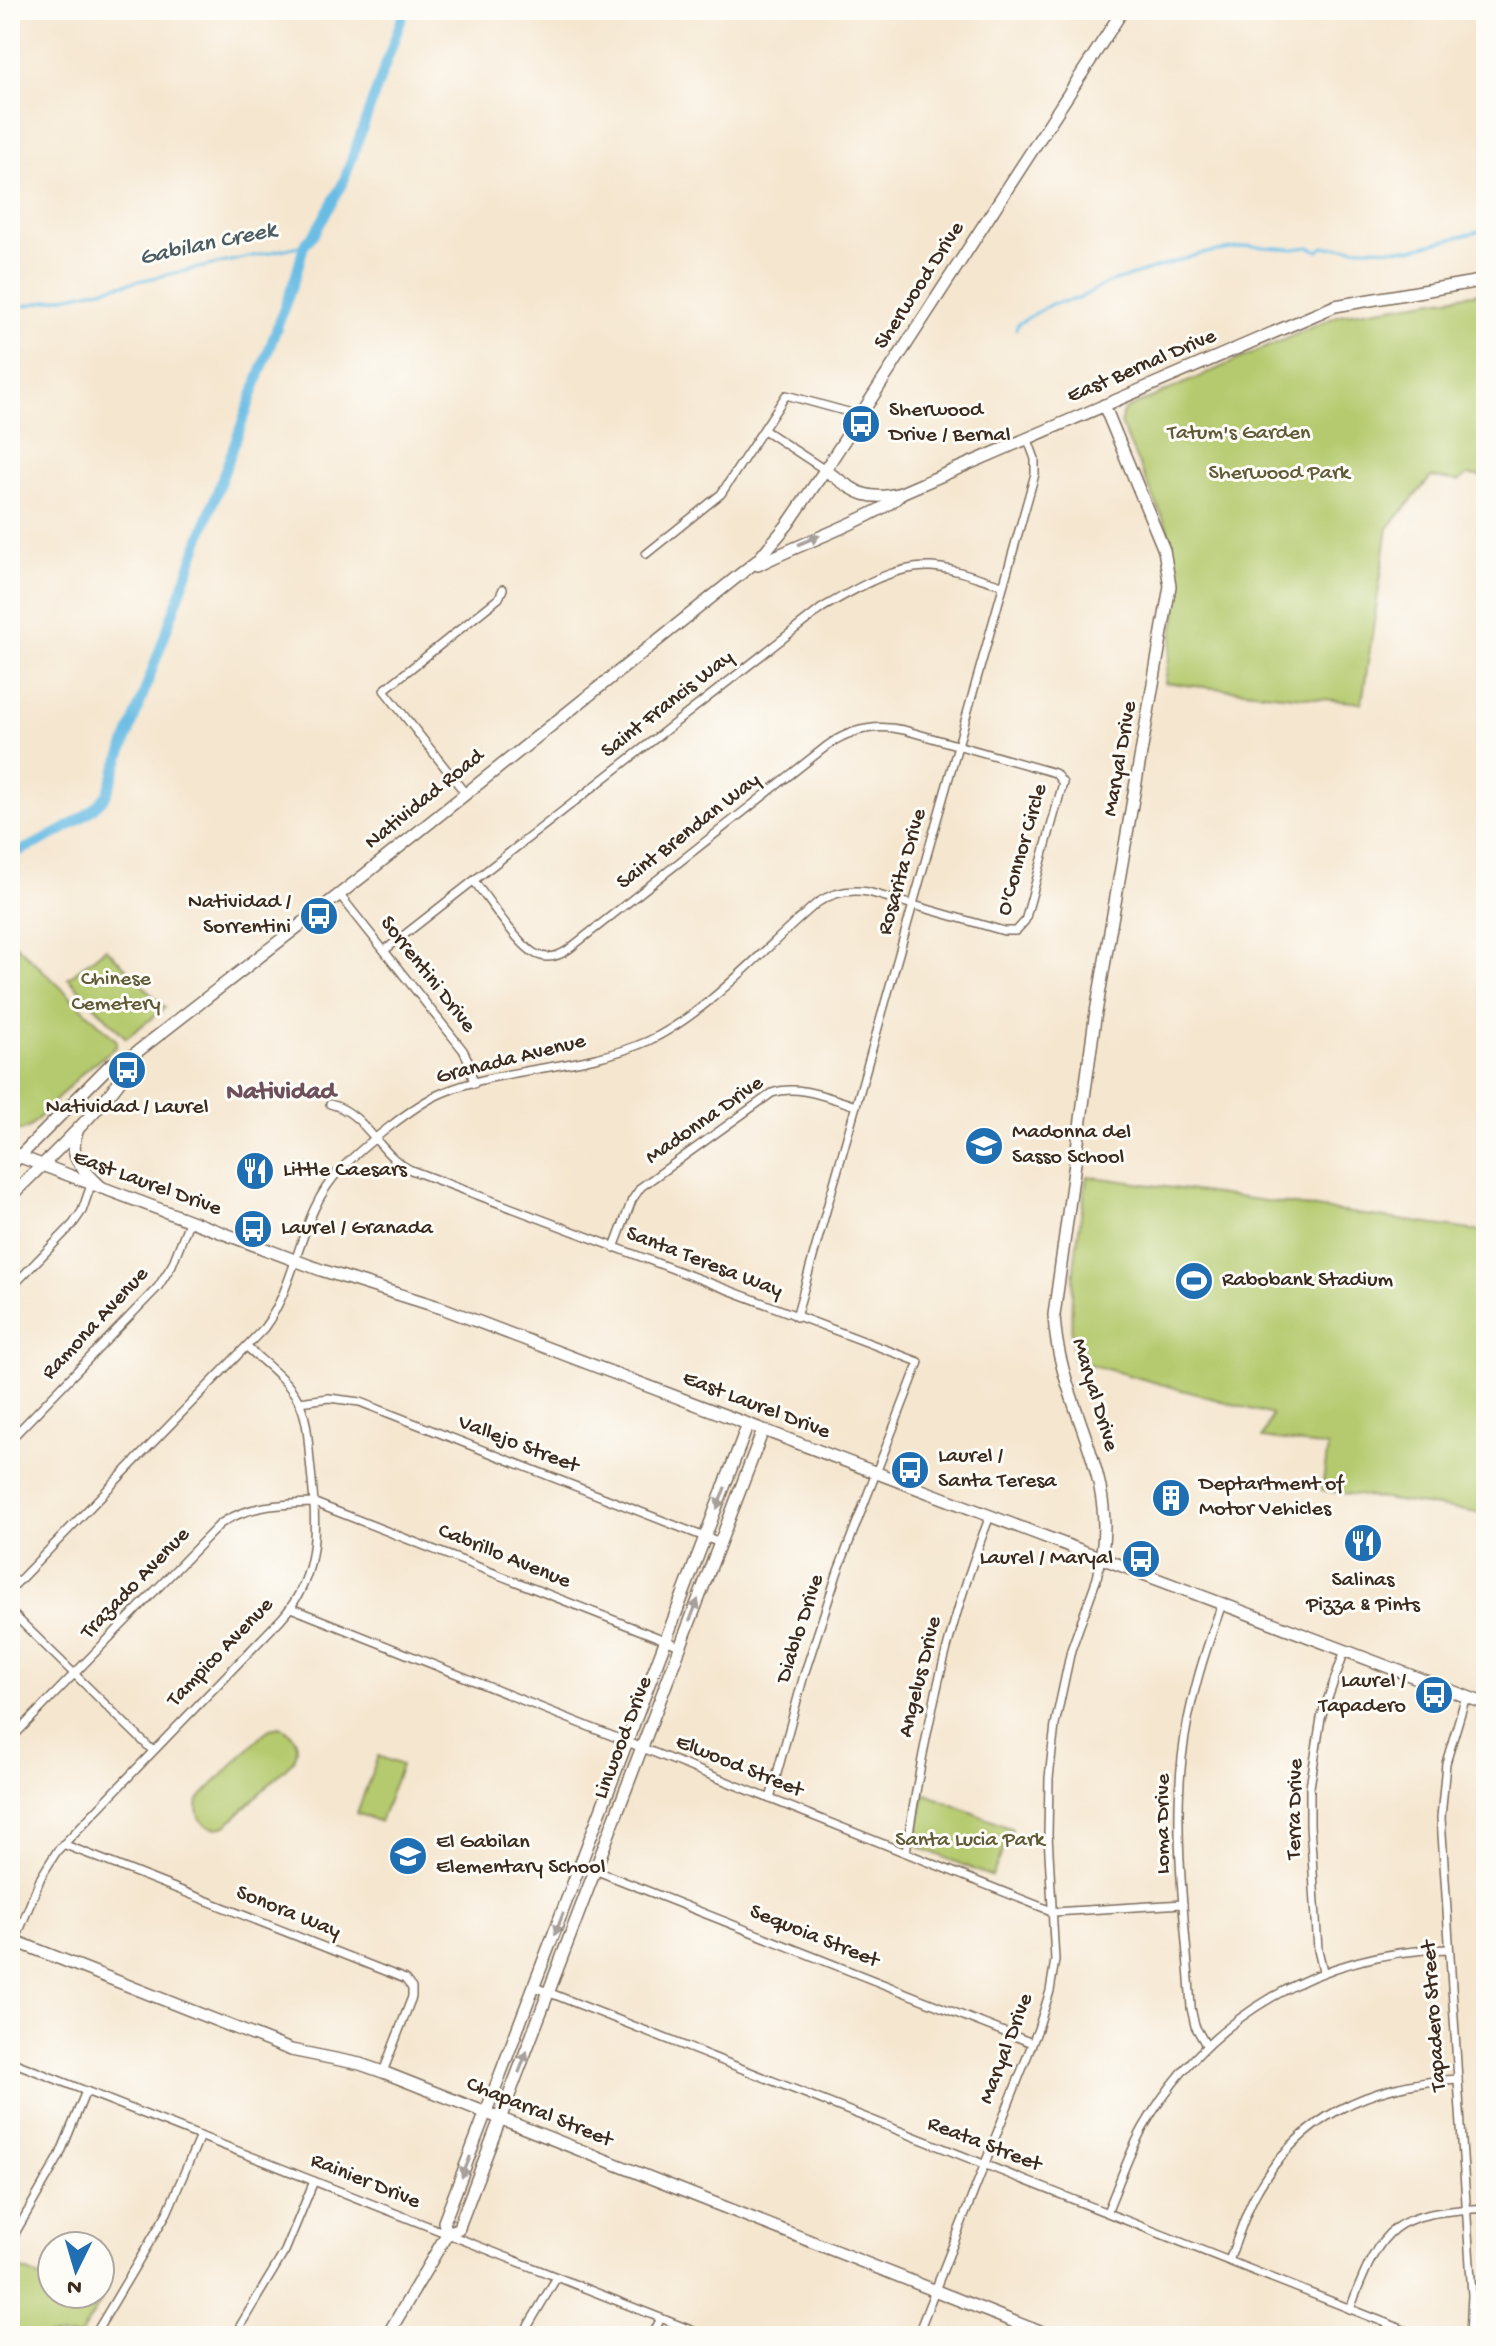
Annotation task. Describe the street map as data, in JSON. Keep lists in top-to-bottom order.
{
  "streets": {
    "main road": [
      "Sherwood Drive",
      "East Bernal Drive",
      "Maryal Drive",
      "Natividad Road",
      "East Laurel Drive",
      "Linwood Drive",
      "Chaparral Street"
    ],
    "street": [
      "Saint Francis Way",
      "Saint Brendan Way",
      "O'Connor Circle",
      "Rosarita Drive",
      "Sorrentini Drive",
      "Granada Avenue",
      "Madonna Drive",
      "Santa Teresa Way",
      "Ramona Avenue",
      "Vallejo Street",
      "Cabrillo Avenue",
      "Trazado Avenue",
      "Diablo Drive",
      "Tampico Avenue",
      "Angelus Drive",
      "Elwood Street",
      "Terra Drive",
      "Loma Drive",
      "Sonora Way",
      "Sequoia Street",
      "Tapadero Street",
      "Reata Street",
      "Rainier Drive"
    ]
  },
  "crossings": [
    ["Sherwood Drive", "East Bernal Drive"],
    ["Sherwood Drive", "Natividad Road"],
    ["East Bernal Drive", "Maryal Drive"],
    ["East Bernal Drive", "Rosarita Drive"],
    ["Saint Francis Way", "Saint Brendan Way"],
    ["Saint Francis Way", "Rosarita Drive"],
    ["Saint Francis Way", "Sorrentini Drive"],
    ["Maryal Drive", "East Laurel Drive"],
    ["Maryal Drive", "Elwood Street"],
    ["Maryal Drive", "Sequoia Street"],
    ["Maryal Drive", "Chaparral Street"],
    ["Maryal Drive", "Reata Street"],
    ["Natividad Road", "Sorrentini Drive"],
    ["Natividad Road", "East Laurel Drive"],
    ["Saint Brendan Way", "O'Connor Circle"],
    ["Saint Brendan Way", "Rosarita Drive"],
    ["O'Connor Circle", "Rosarita Drive"],
    ["O'Connor Circle", "Granada Avenue"],
    ["Rosarita Drive", "Granada Avenue"],
    ["Rosarita Drive", "Madonna Drive"],
    ["Rosarita Drive", "Santa Teresa Way"],
    ["Sorrentini Drive", "Granada Avenue"],
    ["Granada Avenue", "East Laurel Drive"],
    ["Granada Avenue", "Santa Teresa Way"],
    ["Granada Avenue", "Tampico Avenue"],
    ["Madonna Drive", "Santa Teresa Way"],
    ["East Laurel Drive", "Santa Teresa Way"],
    ["East Laurel Drive", "Ramona Avenue"],
    ["East Laurel Drive", "Diablo Drive"],
    ["East Laurel Drive", "Angelus Drive"],
    ["East Laurel Drive", "Linwood Drive"],
    ["East Laurel Drive", "Terra Drive"],
    ["East Laurel Drive", "Loma Drive"],
    ["East Laurel Drive", "Tapadero Street"],
    ["Santa Teresa Way", "Diablo Drive"],
    ["Vallejo Street", "Tampico Avenue"],
    ["Vallejo Street", "Linwood Drive"],
    ["Cabrillo Avenue", "Trazado Avenue"],
    ["Cabrillo Avenue", "Tampico Avenue"],
    ["Cabrillo Avenue", "Linwood Drive"],
    ["Trazado Avenue", "Tampico Avenue"],
    ["Diablo Drive", "Elwood Street"],
    ["Tampico Avenue", "Elwood Street"],
    ["Tampico Avenue", "Sonora Way"],
    ["Tampico Avenue", "Chaparral Street"],
    ["Angelus Drive", "Elwood Street"],
    ["Linwood Drive", "Elwood Street"],
    ["Linwood Drive", "Sequoia Street"],
    ["Linwood Drive", "Chaparral Street"],
    ["Linwood Drive", "Reata Street"],
    ["Linwood Drive", "Rainier Drive"],
    ["Elwood Street", "Loma Drive"],
    ["Sonora Way", "Chaparral Street"]
  ],
  "districts": ["Natividad"],
  "water": ["Gabilan Creek"],
  "parks": [
    "Tatum's Garden",
    "Sherwood Park",
    "Chinese Cemetery",
    "Santa Lucia Park"
  ],
  "places": {
    "bus stop": [
      "Sherwood Drive / Bernal",
      "Natividad / Sorrentini",
      "Natividad / Laurel",
      "Laurel / Granada",
      "Laurel / Santa Teresa",
      "Laurel / Maryal",
      "Laurel / Tapadero"
    ],
    "school or university": ["Madonna del Sasso School", "El Gabilan Elementary School"],
    "restaurant": ["Little Caesars", "Salinas Pizza & Pints"],
    "sports": ["Rabobank Stadium"],
    "building": ["Deptartment of Motor Vehicles"]
  },
  "north": "bottom"
}
